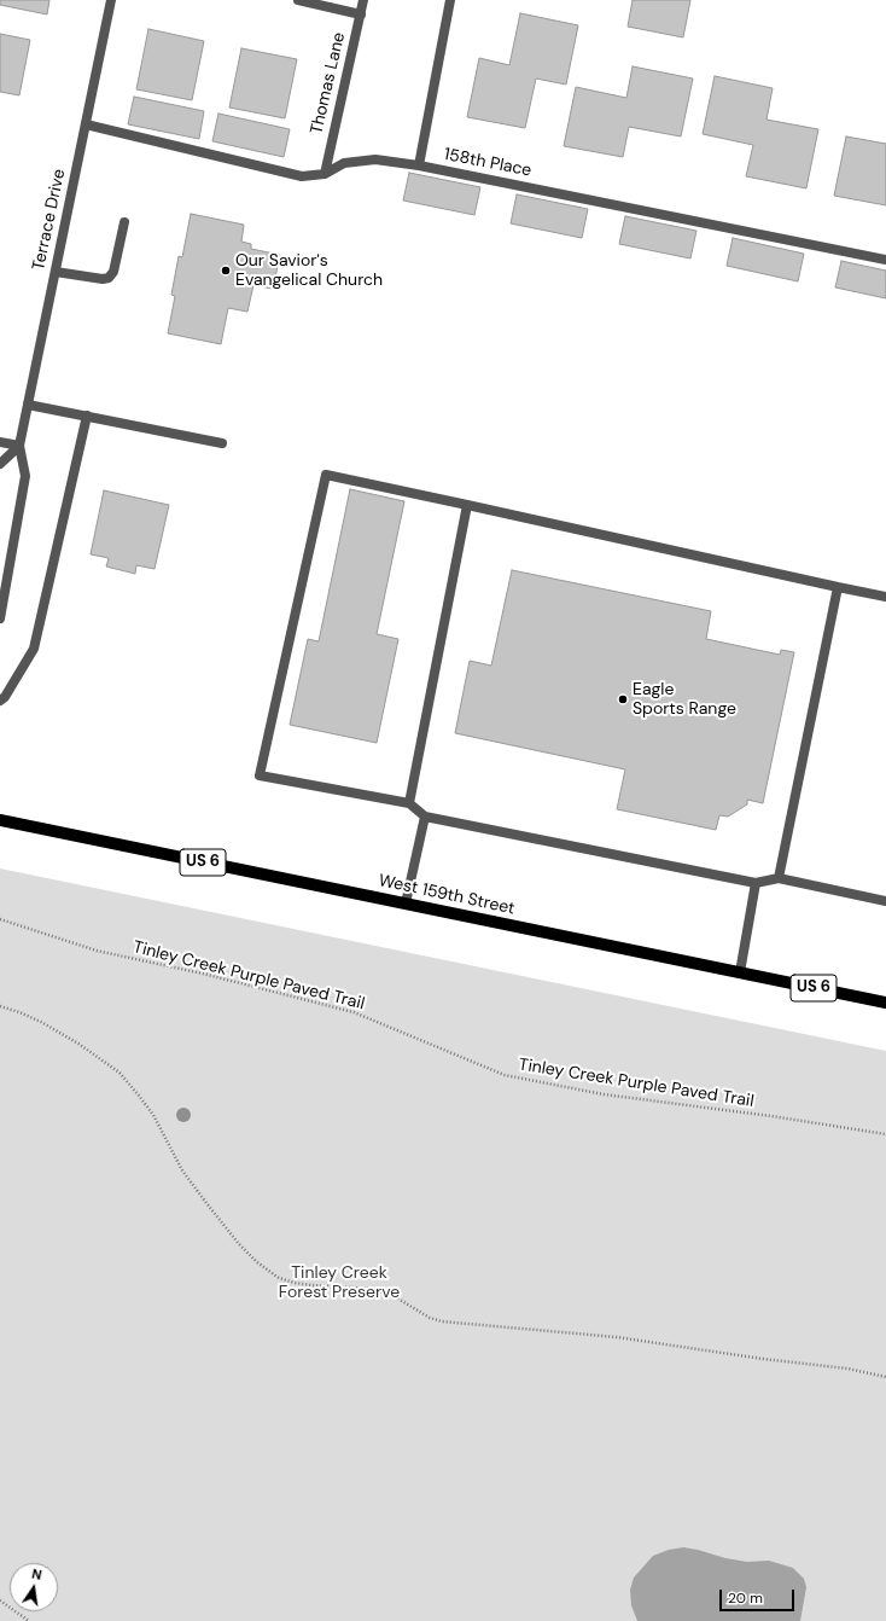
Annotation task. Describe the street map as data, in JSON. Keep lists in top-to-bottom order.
{
  "streets": {
    "main road": ["US 6", "West 159th Street"],
    "street": ["Thomas Lane", "158th Place", "Terrace Drive"],
    "path": ["Tinley Creek Purple Paved Trail"]
  },
  "crossings": [
    ["Thomas Lane", "158th Place"],
    ["158th Place", "Terrace Drive"]
  ],
  "parks": ["Tinley Creek Forest Preserve"],
  "places": ["Our Savior's Evangelical Church", "Eagle Sports Range"],
  "scale_bar": "20 m",
  "north": "top"
}
